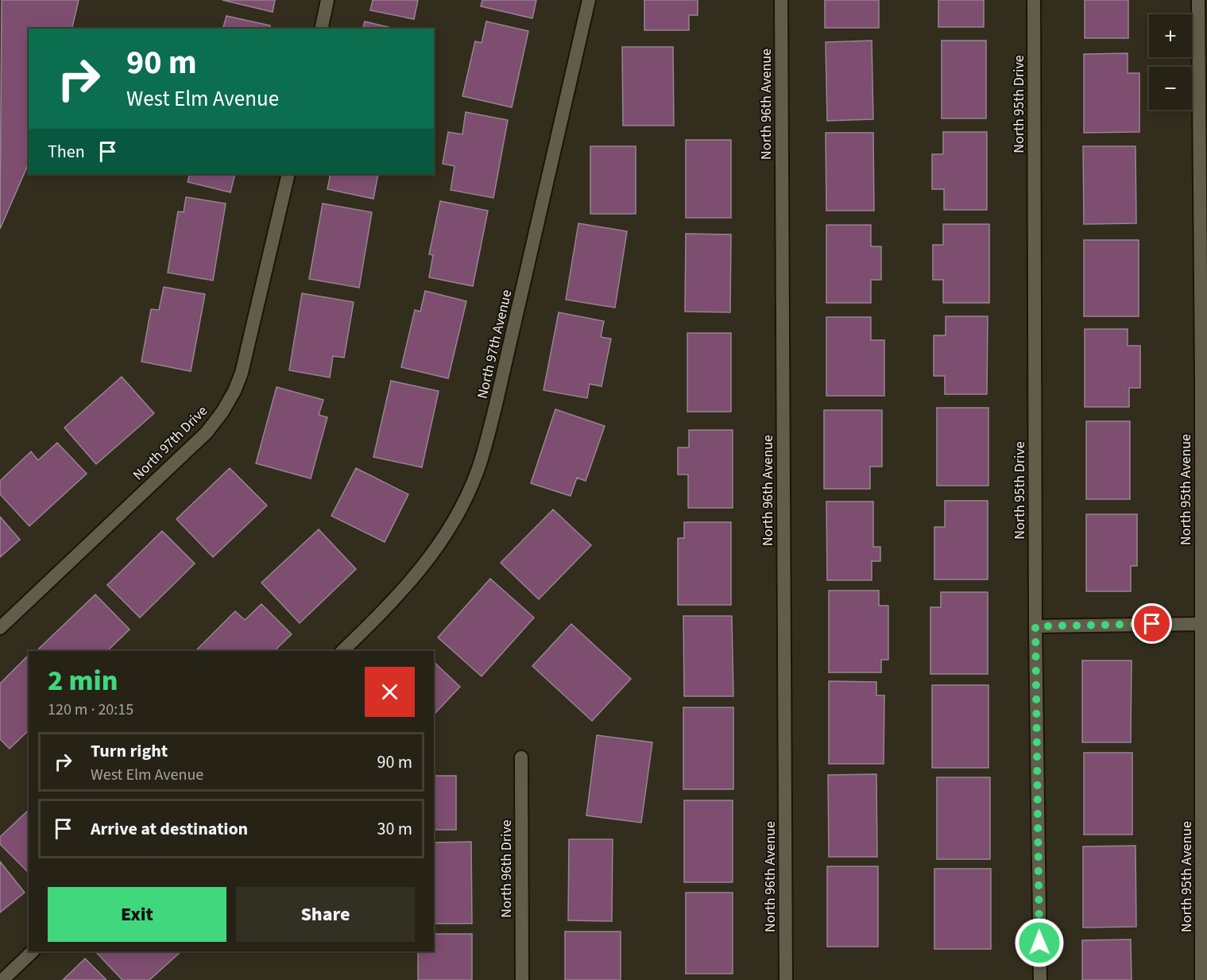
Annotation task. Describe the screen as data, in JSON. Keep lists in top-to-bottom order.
{
  "streets": {
    "street": [
      "North 96th Avenue",
      "North 95th Drive",
      "North 97th Avenue",
      "North 97th Drive",
      "North 95th Avenue",
      "North 96th Drive"
    ]
  },
  "page": {
    "map_buttons": ["+", "−"],
    "turn": ["90 m", "West Elm Avenue"],
    "then": "Then",
    "heading": ["2 min", "120 m · 20:15"],
    "list": [
      {
        "name": "Turn right",
        "note": "West Elm Avenue",
        "value": "90 m"
      },
      {
        "name": "Arrive at destination",
        "value": "30 m"
      }
    ],
    "buttons": ["Exit", "Share"]
  }
}
